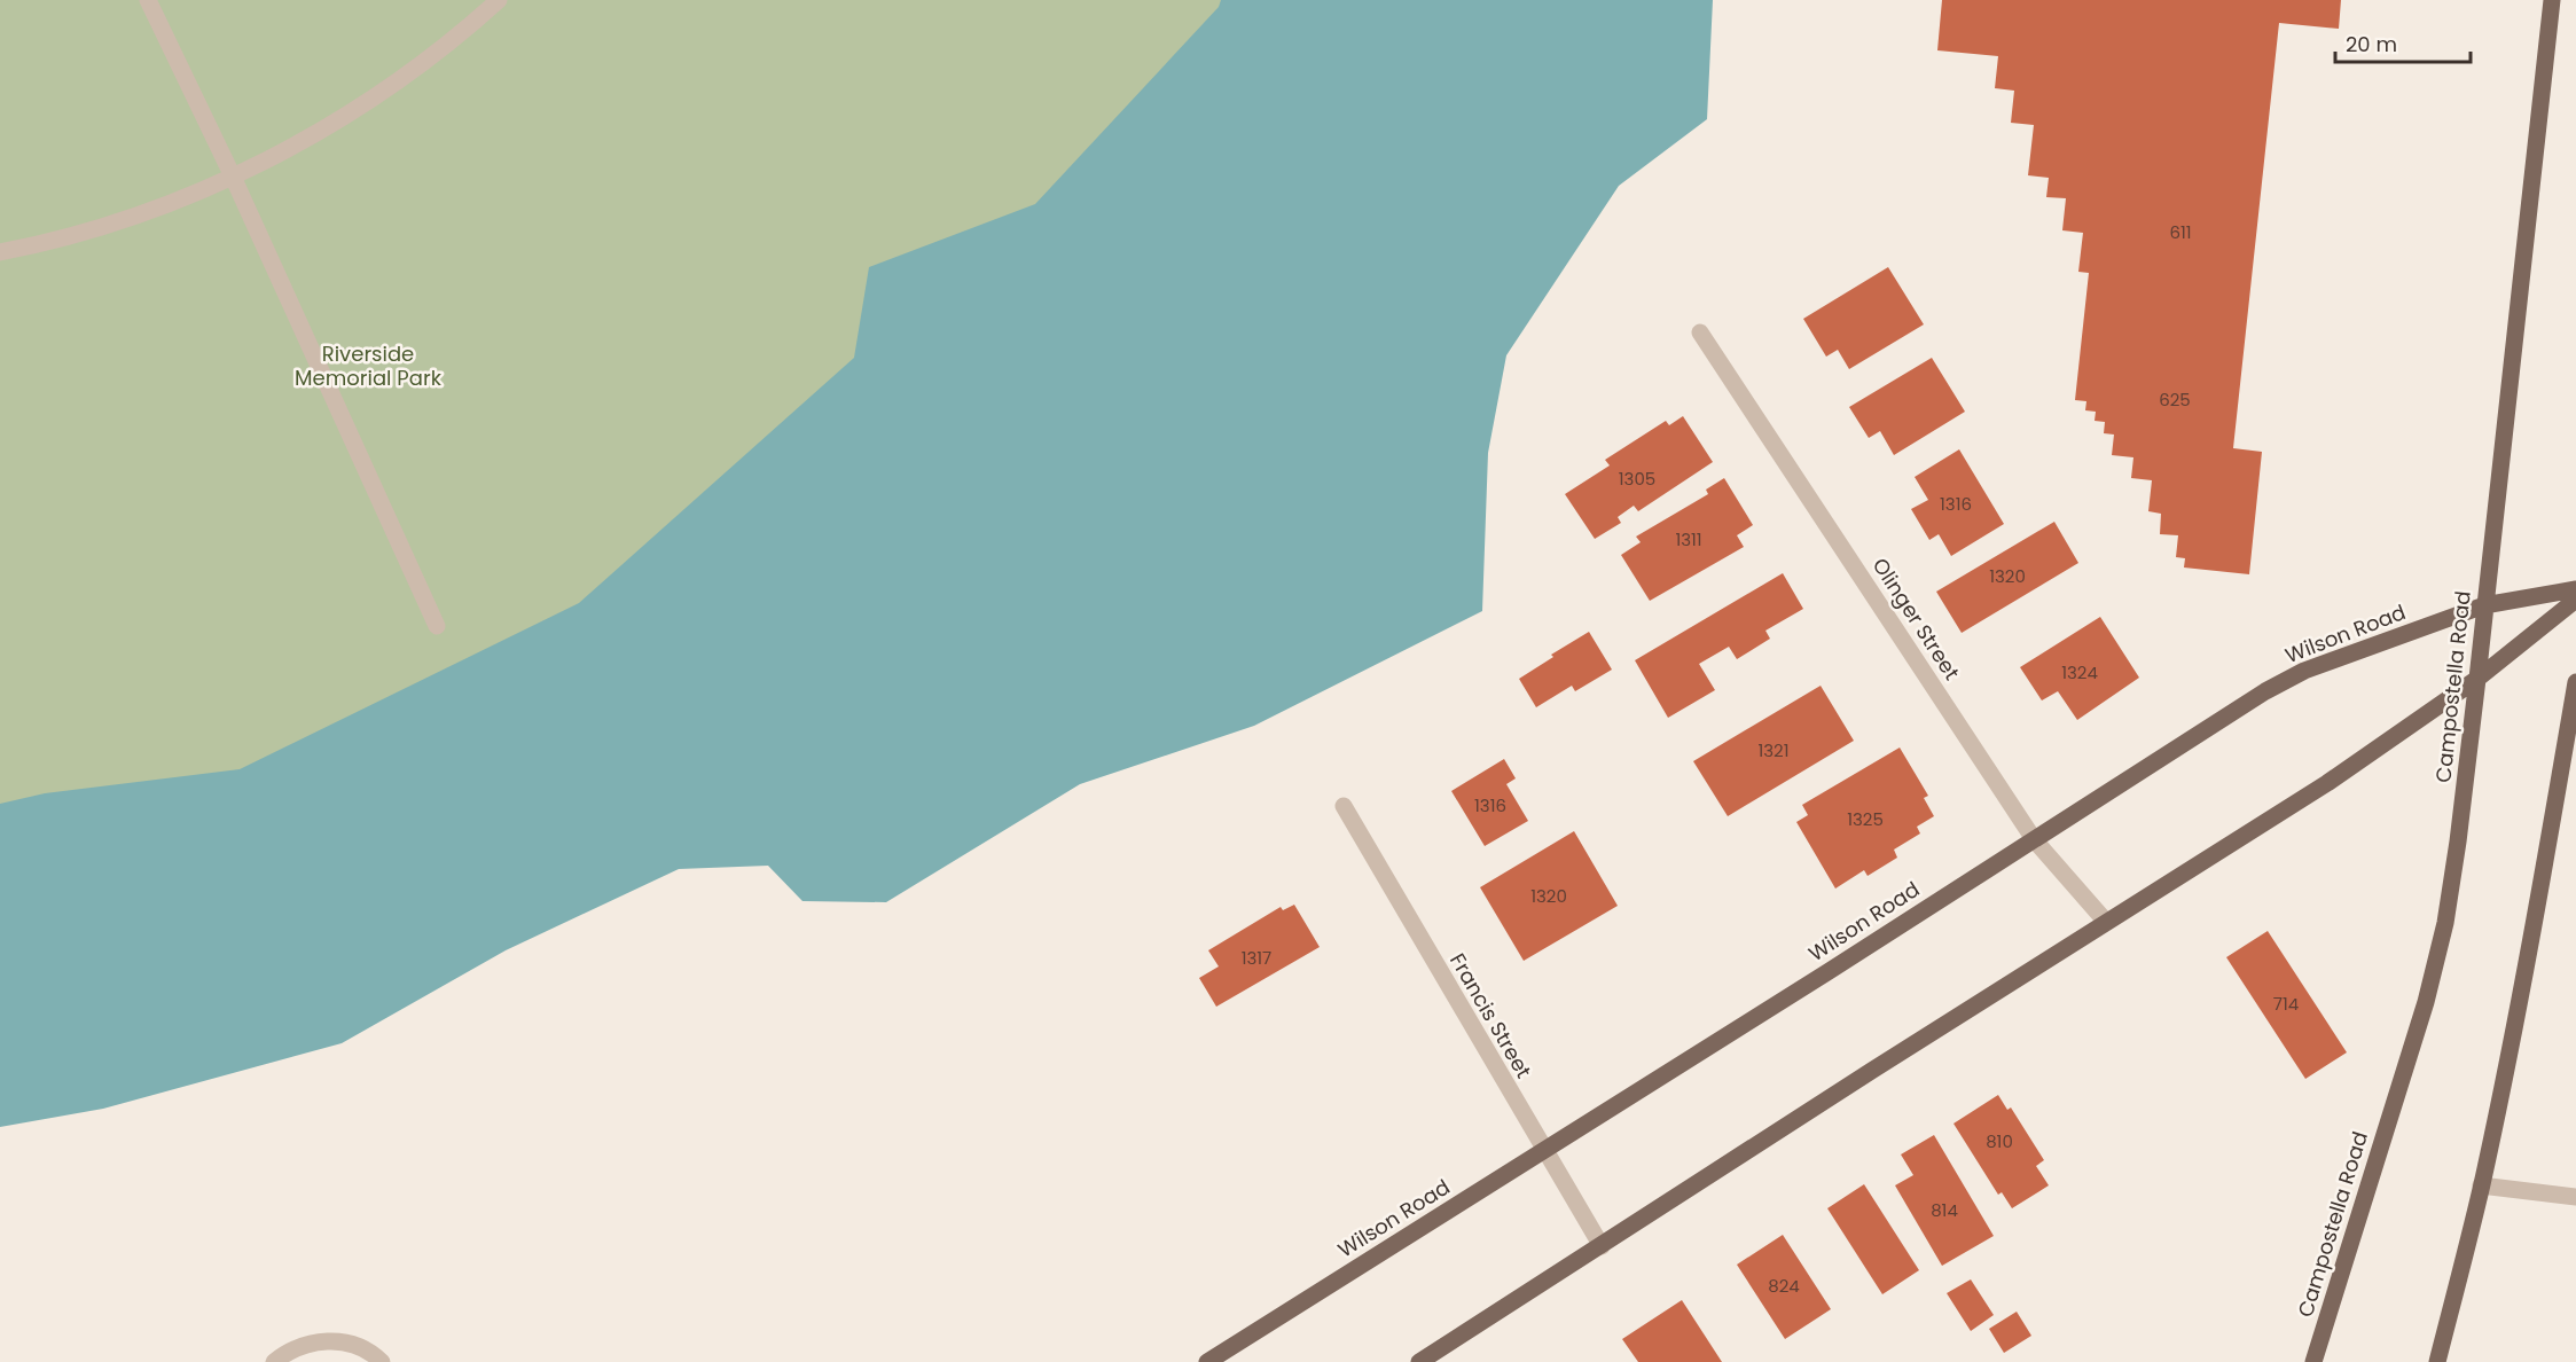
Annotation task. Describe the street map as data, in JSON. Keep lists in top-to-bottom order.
{
  "streets": {
    "main road": ["Wilson Road", "Campostella Road"],
    "street": ["Olinger Street", "Francis Street"]
  },
  "crossings": [
    ["Olinger Street", "Wilson Road"],
    ["Wilson Road", "Campostella Road"],
    ["Wilson Road", "Francis Street"]
  ],
  "parks": ["Riverside Memorial Park"],
  "house_numbers": [
    "611",
    "625",
    "1305",
    "1316",
    "1311",
    "1320",
    "1324",
    "1321",
    "1316",
    "1325",
    "1320",
    "1317",
    "714",
    "810",
    "814",
    "824"
  ],
  "scale_bar": "20 m"
}
